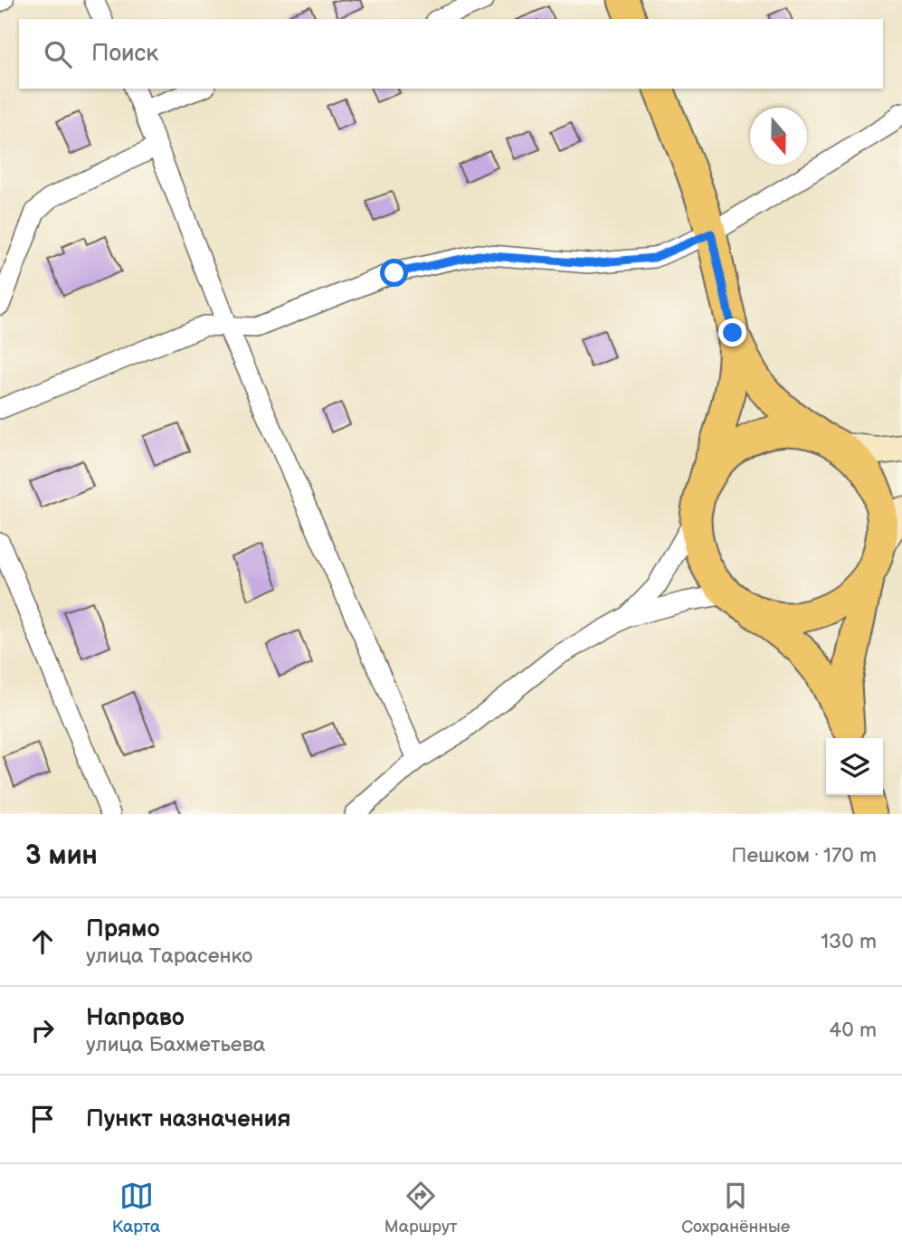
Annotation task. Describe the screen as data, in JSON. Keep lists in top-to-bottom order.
{
  "north": "bottom",
  "page": {
    "search": "Поиск",
    "heading": ["3 мин", "Пешком · 170 m"],
    "list": [
      ["Прямо", "улица Тарасенко", "130 m"],
      ["Направо", "улица Бахметьева", "40 m"],
      "Пункт назначения"
    ],
    "nav": ["Карта", "Маршрут", "Сохранённые"]
  }
}
